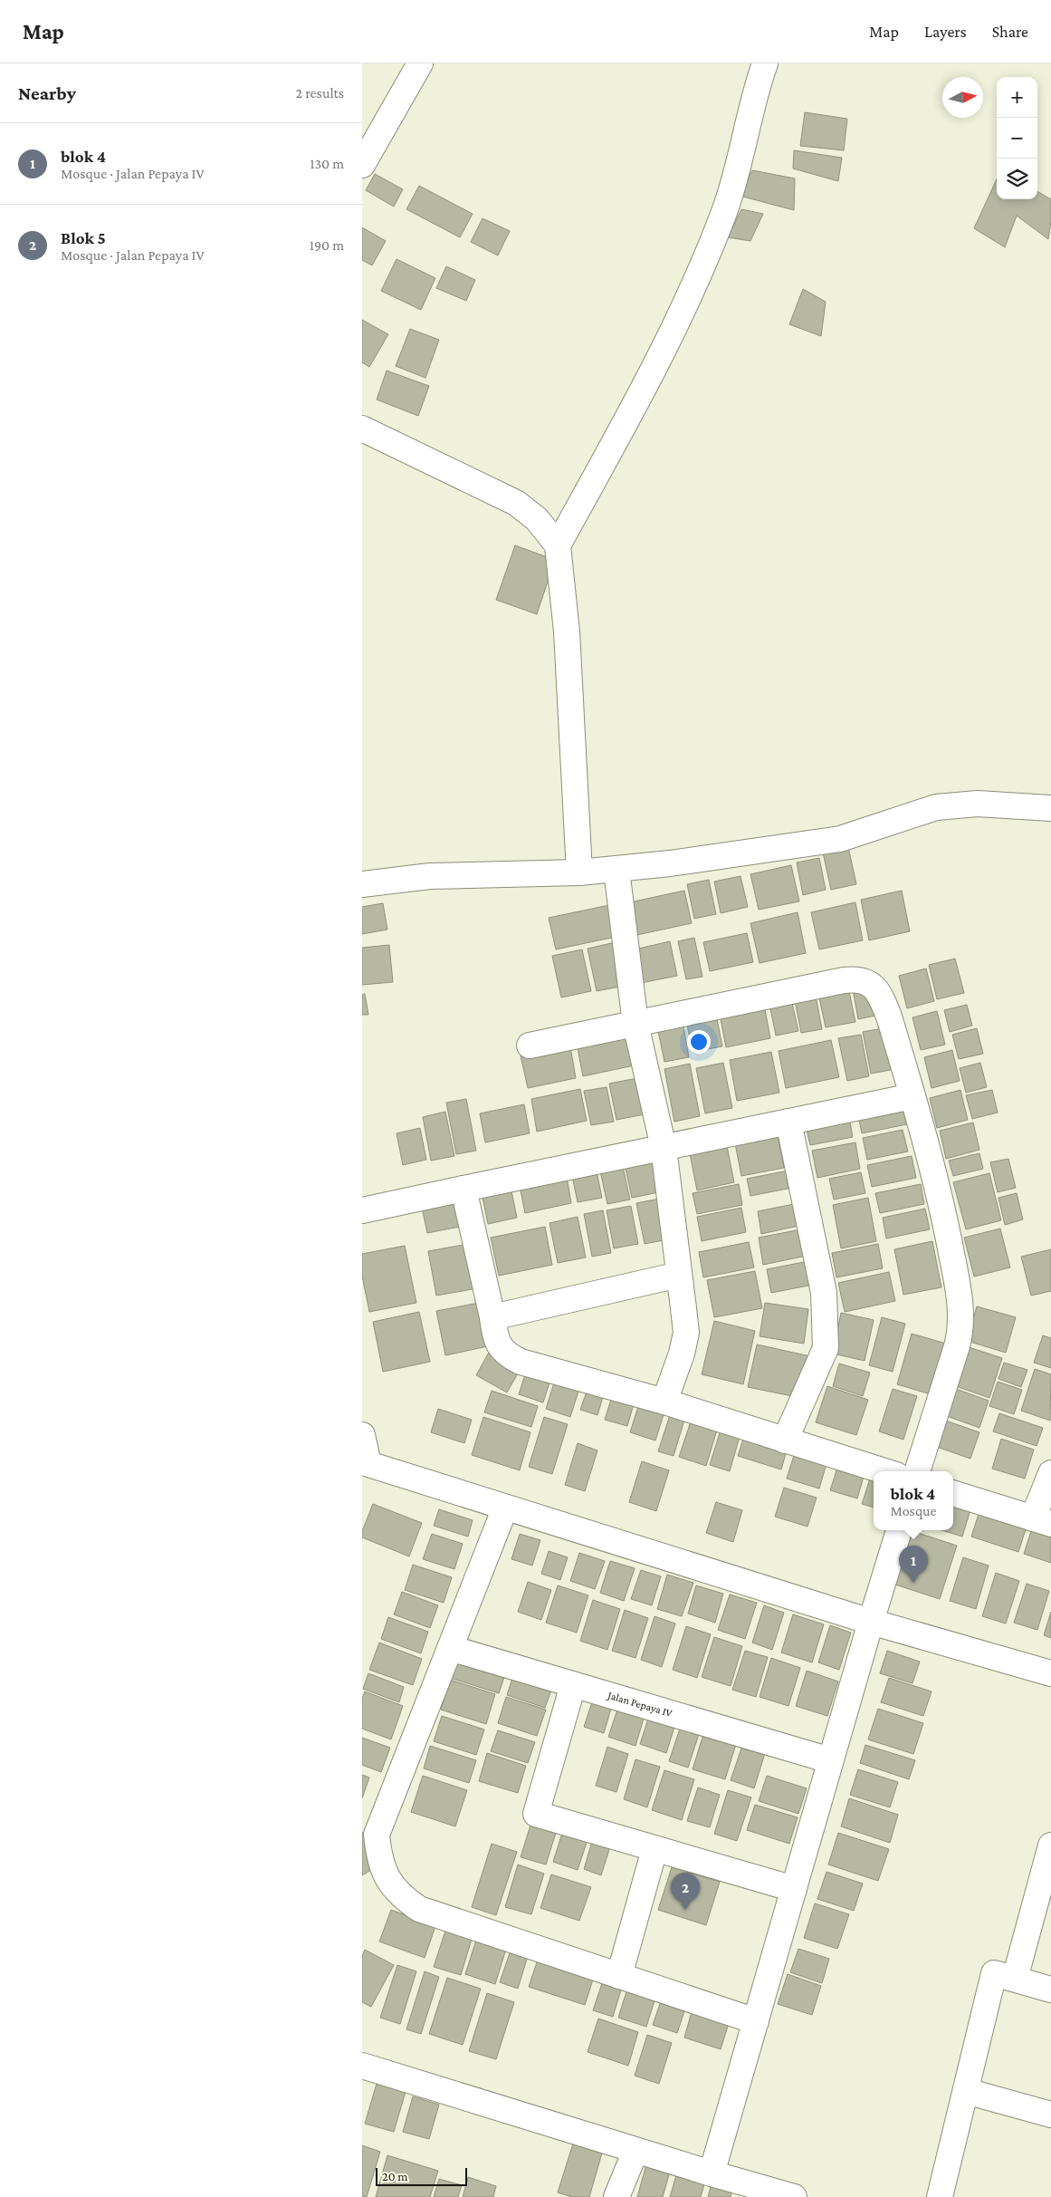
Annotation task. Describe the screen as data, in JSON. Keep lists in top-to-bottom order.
{
  "streets": {
    "street": ["Jalan Pepaya IV"]
  },
  "scale_bar": "20 m",
  "north": "right",
  "page": {
    "header": "Map",
    "nav": ["Map", "Layers", "Share"],
    "heading": ["Nearby", "2 results"],
    "map_buttons": ["+", "−"],
    "list": [
      {
        "mark": "1",
        "name": "blok 4",
        "note": "Mosque · Jalan Pepaya IV",
        "value": "130 m"
      },
      {
        "mark": "2",
        "name": "Blok 5",
        "note": "Mosque · Jalan Pepaya IV",
        "value": "190 m"
      }
    ],
    "popup": ["blok 4", "Mosque"],
    "pins": ["1", "2"],
    "scale": "20 m"
  }
}
